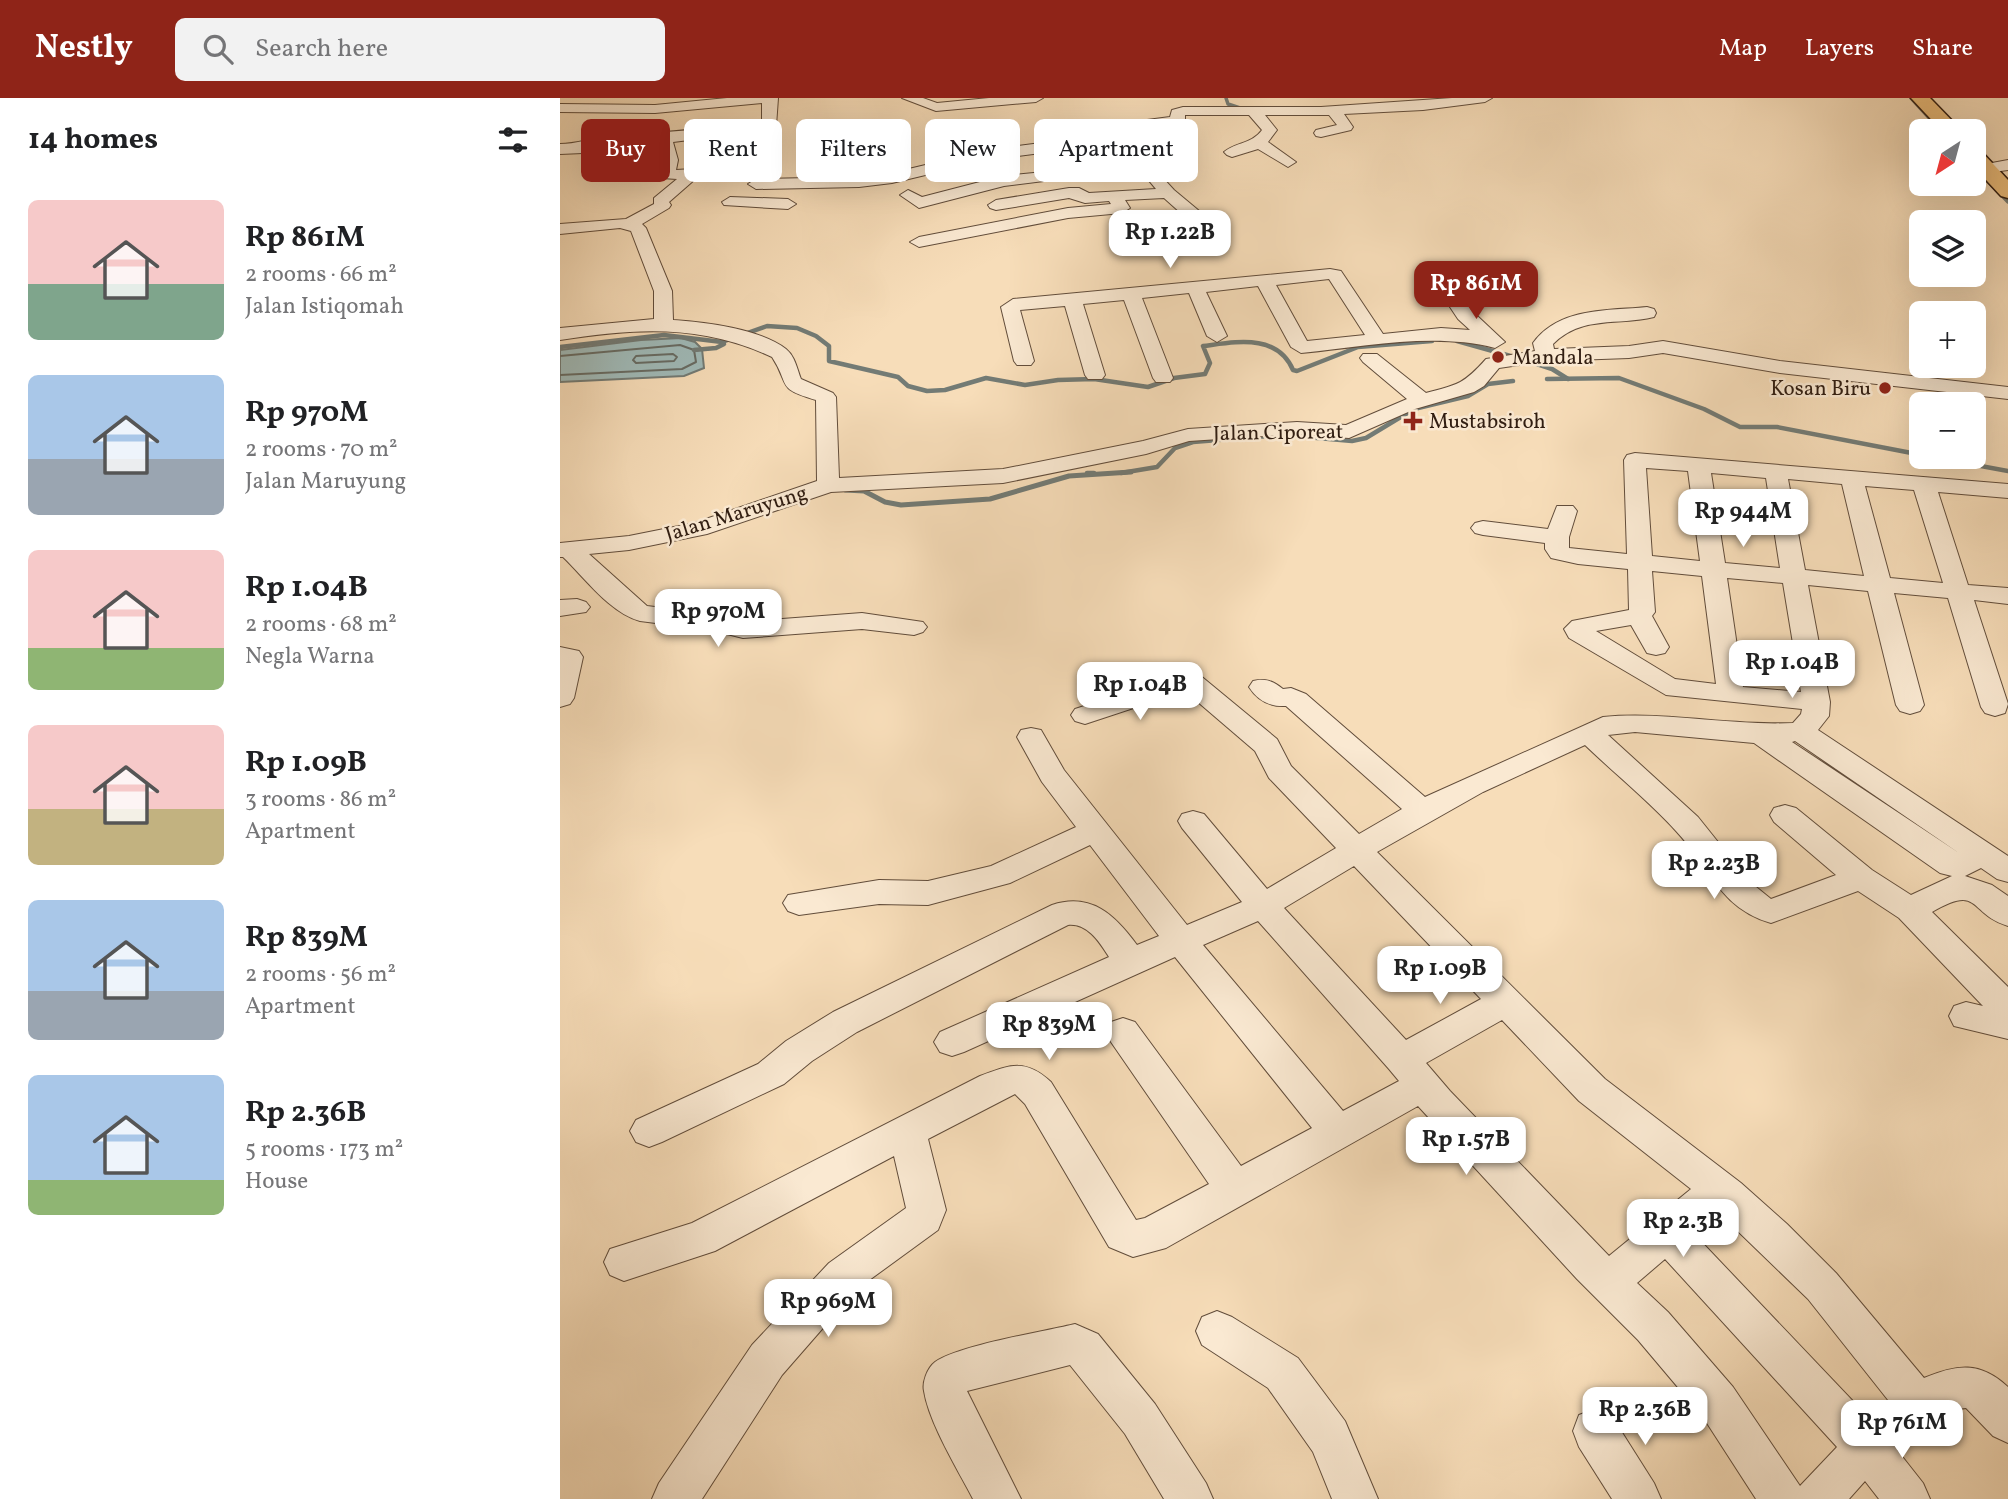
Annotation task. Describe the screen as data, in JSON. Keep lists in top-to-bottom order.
{
  "streets": {
    "street": ["Jalan Ciporeat", "Jalan Maruyung"]
  },
  "crossings": [
    ["Jalan Ciporeat", "Jalan Maruyung"]
  ],
  "places": {
    "other": ["Mandala", "Kosan Biru"],
    "health": ["Mustabsiroh"]
  },
  "north": "bottom left",
  "page": {
    "header": "Nestly",
    "search": "Search here",
    "nav": ["Map", "Layers", "Share"],
    "heading": "14 homes",
    "map_buttons": ["+", "−"],
    "chip": [
      "Buy",
      "Rent",
      "Filters",
      "New",
      "Apartment"
    ],
    "list": [
      {
        "name": "Rp 861M",
        "note": "2 rooms · 66 m² · Jalan Istiqomah"
      },
      {
        "name": "Rp 970M",
        "note": "2 rooms · 70 m² · Jalan Maruyung"
      },
      {
        "name": "Rp 1.04B",
        "note": "2 rooms · 68 m² · Negla Warna"
      },
      {
        "name": "Rp 1.09B",
        "note": "3 rooms · 86 m² · Apartment"
      },
      {
        "name": "Rp 839M",
        "note": "2 rooms · 56 m² · Apartment"
      },
      {
        "name": "Rp 2.36B",
        "note": "5 rooms · 173 m² · House"
      }
    ],
    "price": [
      "Rp 1.22B",
      "Rp 861M",
      "Rp 944M",
      "Rp 970M",
      "Rp 1.04B",
      "Rp 1.04B",
      "Rp 2.23B",
      "Rp 1.09B",
      "Rp 839M",
      "Rp 1.57B",
      "Rp 2.3B",
      "Rp 969M",
      "Rp 2.36B",
      "Rp 761M"
    ]
  }
}
